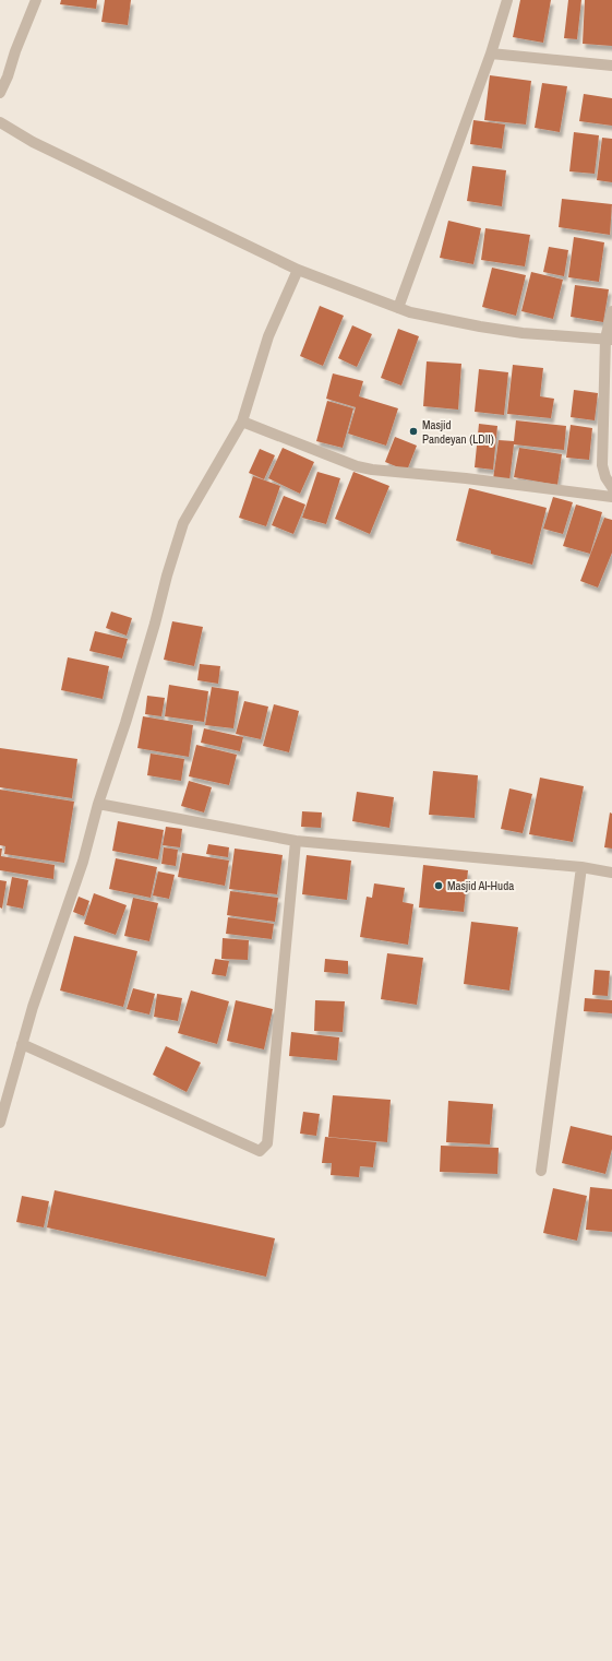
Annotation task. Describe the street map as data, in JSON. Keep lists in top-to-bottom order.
{
  "places": ["Masjid Pandeyan (LDII)", "Masjid Al-Huda"]
}
